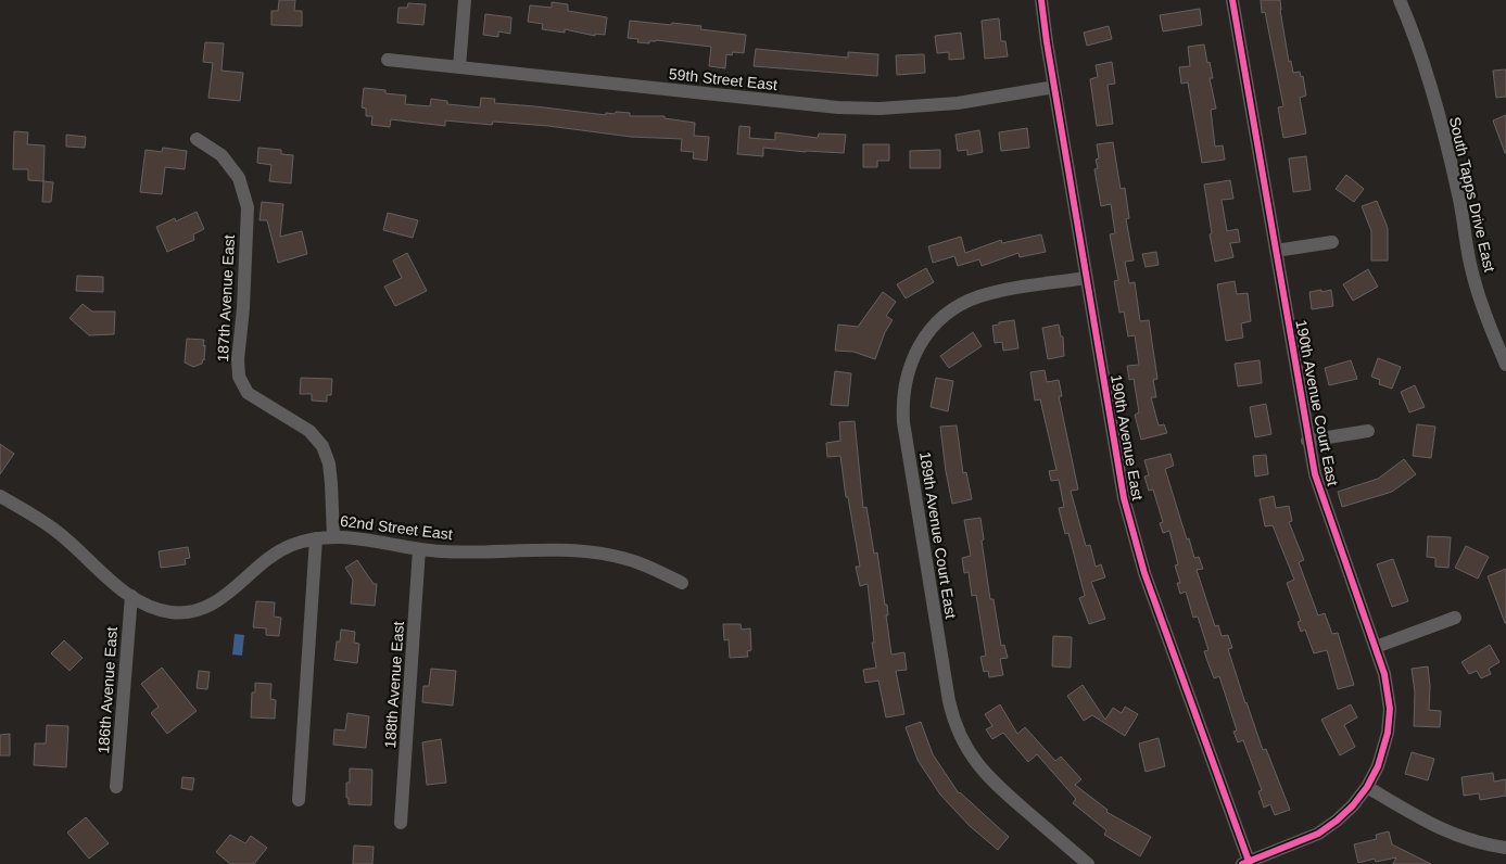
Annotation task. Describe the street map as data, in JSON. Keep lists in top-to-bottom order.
{
  "streets": {
    "street": [
      "59th Street East",
      "South Tapps Drive East",
      "187th Avenue East",
      "190th Avenue Court East",
      "190th Avenue East",
      "62nd Street East",
      "189th Avenue Court East",
      "188th Avenue East",
      "186th Avenue East"
    ]
  },
  "crossings": [
    ["59th Street East", "190th Avenue East"],
    ["187th Avenue East", "62nd Street East"],
    ["190th Avenue Court East", "190th Avenue East"],
    ["190th Avenue East", "189th Avenue Court East"],
    ["62nd Street East", "188th Avenue East"],
    ["62nd Street East", "186th Avenue East"]
  ]
}
